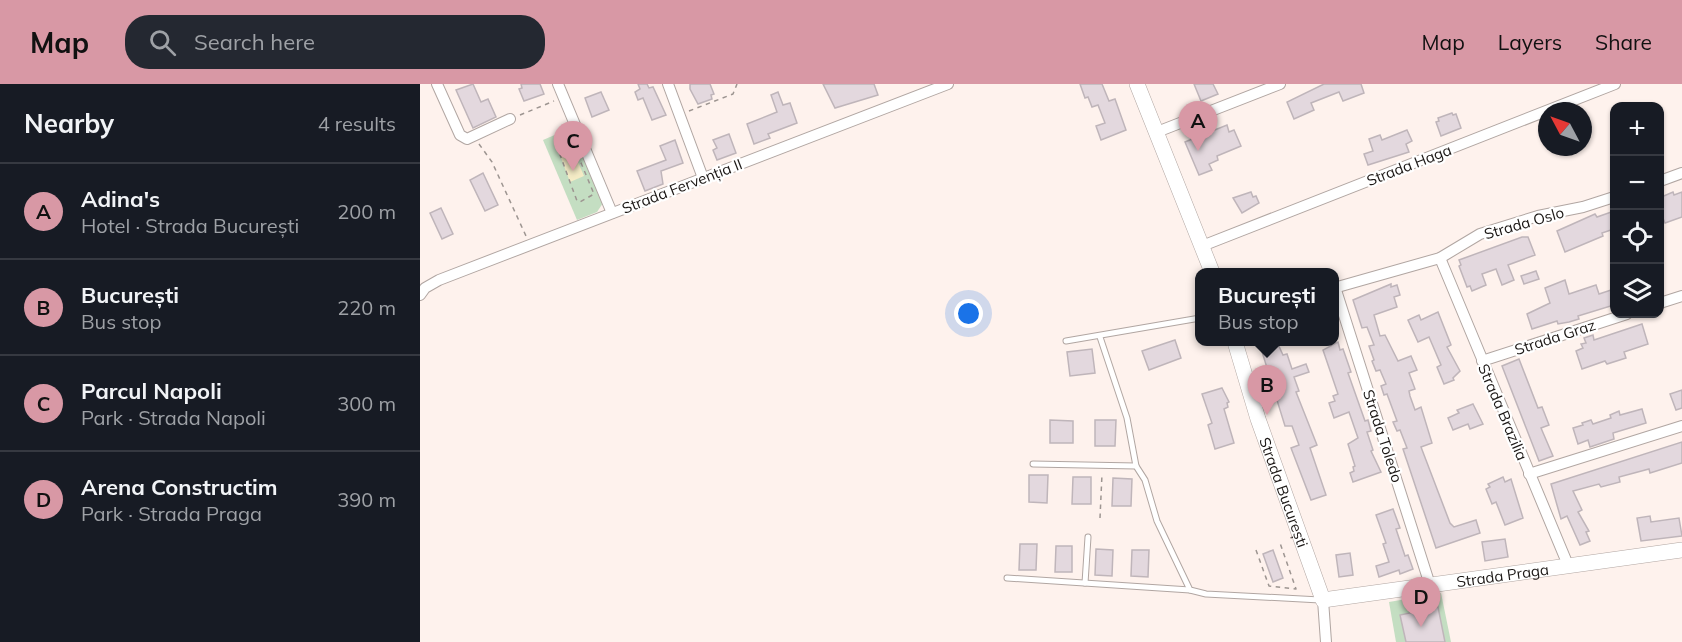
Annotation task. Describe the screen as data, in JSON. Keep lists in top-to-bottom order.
{
  "streets": {
    "street": [
      "Strada Haga",
      "Strada Fervenția II",
      "Strada Oslo",
      "Strada Graz",
      "Strada Brazilia",
      "Strada Toledo",
      "Strada București",
      "Strada Praga"
    ]
  },
  "crossings": [
    ["Strada Oslo", "Strada Brazilia"],
    ["Strada Graz", "Strada Brazilia"],
    ["Strada Brazilia", "Strada Praga"],
    ["Strada Toledo", "Strada Praga"],
    ["Strada București", "Strada Praga"]
  ],
  "north": "top left",
  "page": {
    "header": "Map",
    "search": "Search here",
    "nav": ["Map", "Layers", "Share"],
    "heading": ["Nearby", "4 results"],
    "pins": [
      "A",
      "C",
      "B",
      "D"
    ],
    "map_buttons": ["+", "−"],
    "list": [
      {
        "mark": "A",
        "name": "Adina's",
        "note": "Hotel · Strada București",
        "value": "200 m"
      },
      {
        "mark": "B",
        "name": "București",
        "note": "Bus stop",
        "value": "220 m"
      },
      {
        "mark": "C",
        "name": "Parcul Napoli",
        "note": "Park · Strada Napoli",
        "value": "300 m"
      },
      {
        "mark": "D",
        "name": "Arena Constructim",
        "note": "Park · Strada Praga",
        "value": "390 m"
      }
    ],
    "popup": ["București", "Bus stop"]
  }
}
